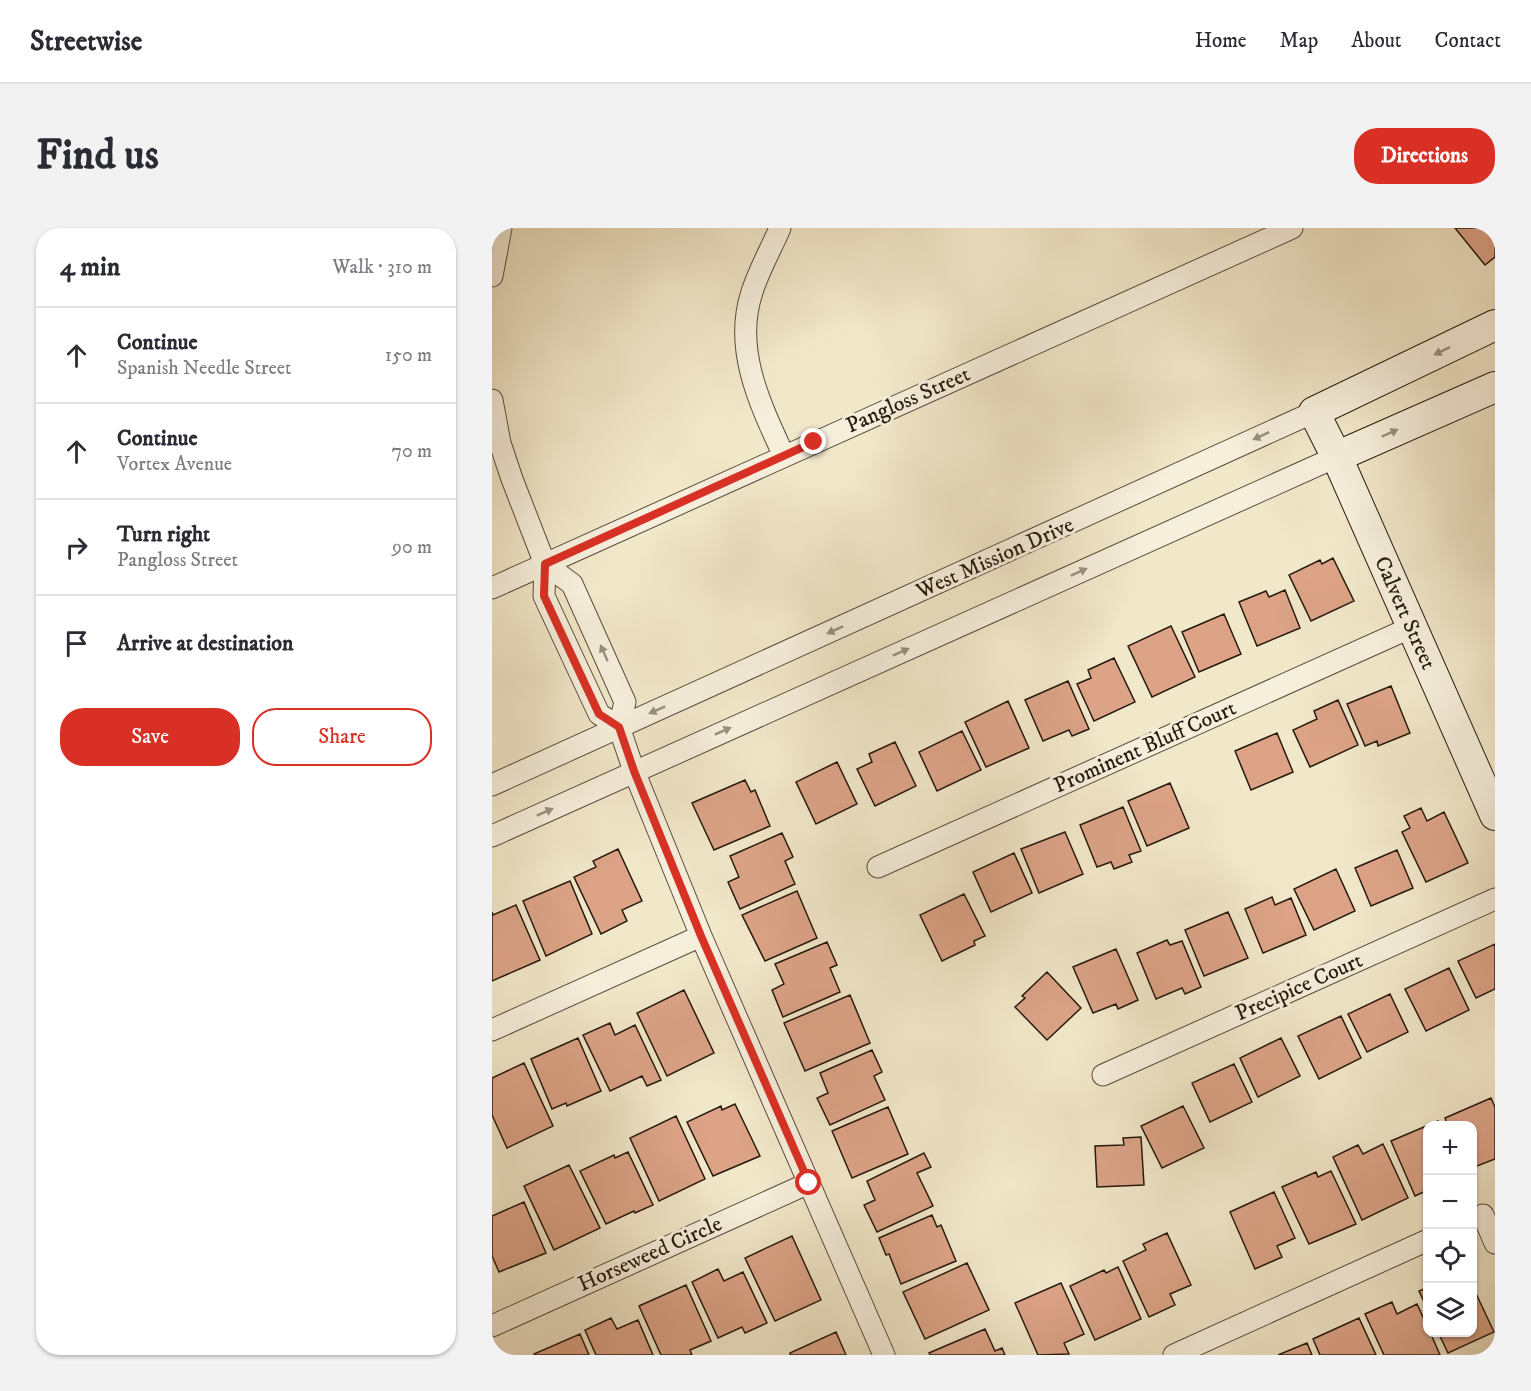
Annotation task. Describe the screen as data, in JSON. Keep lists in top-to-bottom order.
{
  "streets": {
    "street": [
      "Pangloss Street",
      "West Mission Drive",
      "Calvert Street",
      "Prominent Bluff Court",
      "Precipice Court",
      "Horseweed Circle"
    ]
  },
  "crossings": [
    ["West Mission Drive", "Calvert Street"],
    ["Calvert Street", "Prominent Bluff Court"]
  ],
  "page": {
    "header": "Streetwise",
    "nav": [
      "Home",
      "Map",
      "About",
      "Contact"
    ],
    "buttons": [
      "Directions",
      ["Save", "Share"]
    ],
    "title": "Find us",
    "heading": ["4 min", "Walk · 310 m"],
    "list": [
      ["Continue", "Spanish Needle Street", "150 m"],
      ["Continue", "Vortex Avenue", "70 m"],
      ["Turn right", "Pangloss Street", "90 m"],
      "Arrive at destination"
    ],
    "map_buttons": ["+", "−"]
  }
}
